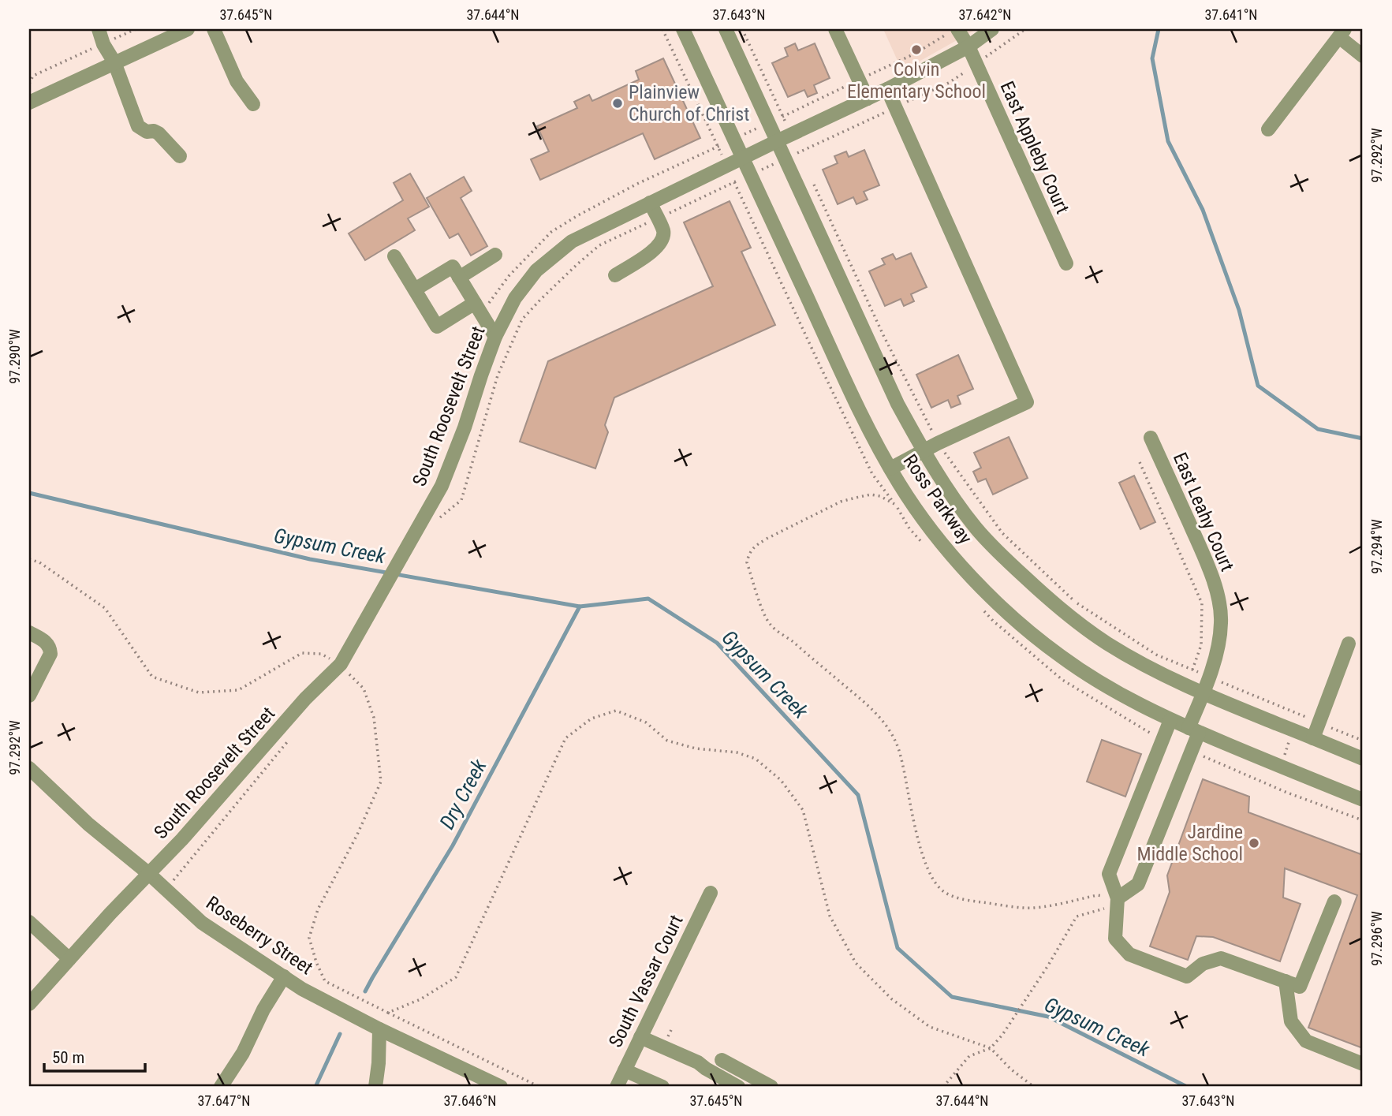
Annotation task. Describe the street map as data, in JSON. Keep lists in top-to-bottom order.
{
  "streets": {
    "street": [
      "East Appleby Court",
      "South Roosevelt Street",
      "Ross Parkway",
      "East Leahy Court",
      "Roseberry Street",
      "South Vassar Court"
    ]
  },
  "crossings": [
    ["East Appleby Court", "South Roosevelt Street"],
    ["South Roosevelt Street", "Ross Parkway"],
    ["South Roosevelt Street", "Roseberry Street"],
    ["Ross Parkway", "East Leahy Court"]
  ],
  "water": ["Gypsum Creek", "Dry Creek"],
  "places": ["Colvin Elementary School", "Plainview Church of Christ", "Jardine Middle School"],
  "scale_bar": "50 m",
  "coordinates": [
    "37.645°N",
    "37.644°N",
    "37.643°N",
    "37.642°N",
    "37.641°N",
    "97.292°W",
    "97.290°W",
    "97.294°W",
    "97.296°W",
    "37.647°N",
    "37.646°N"
  ]
}
